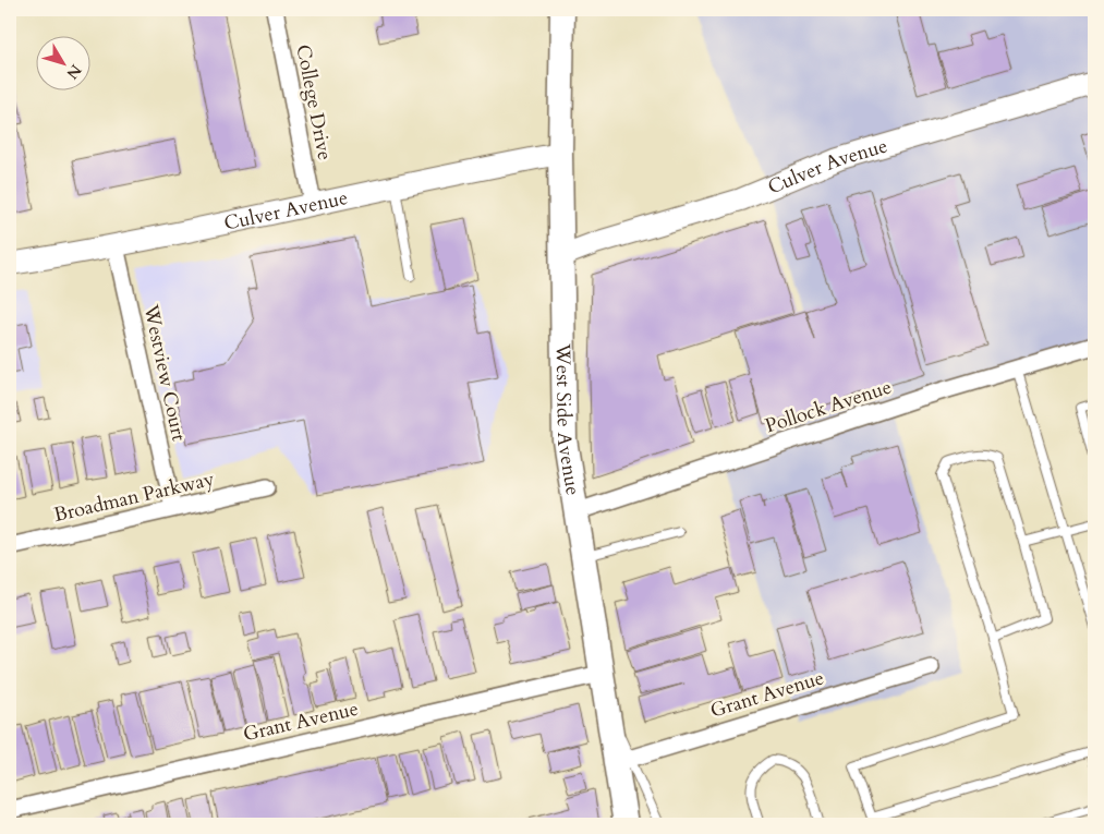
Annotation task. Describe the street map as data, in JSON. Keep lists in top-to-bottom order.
{
  "streets": {
    "main road": ["West Side Avenue"],
    "street": [
      "College Drive",
      "Culver Avenue",
      "Westview Court",
      "Pollock Avenue",
      "Broadman Parkway",
      "Grant Avenue"
    ]
  },
  "crossings": [
    ["College Drive", "Culver Avenue"],
    ["Culver Avenue", "Westview Court"],
    ["Culver Avenue", "West Side Avenue"],
    ["Westview Court", "Broadman Parkway"],
    ["Pollock Avenue", "West Side Avenue"],
    ["West Side Avenue", "Grant Avenue"]
  ],
  "north": "bottom right"
}
